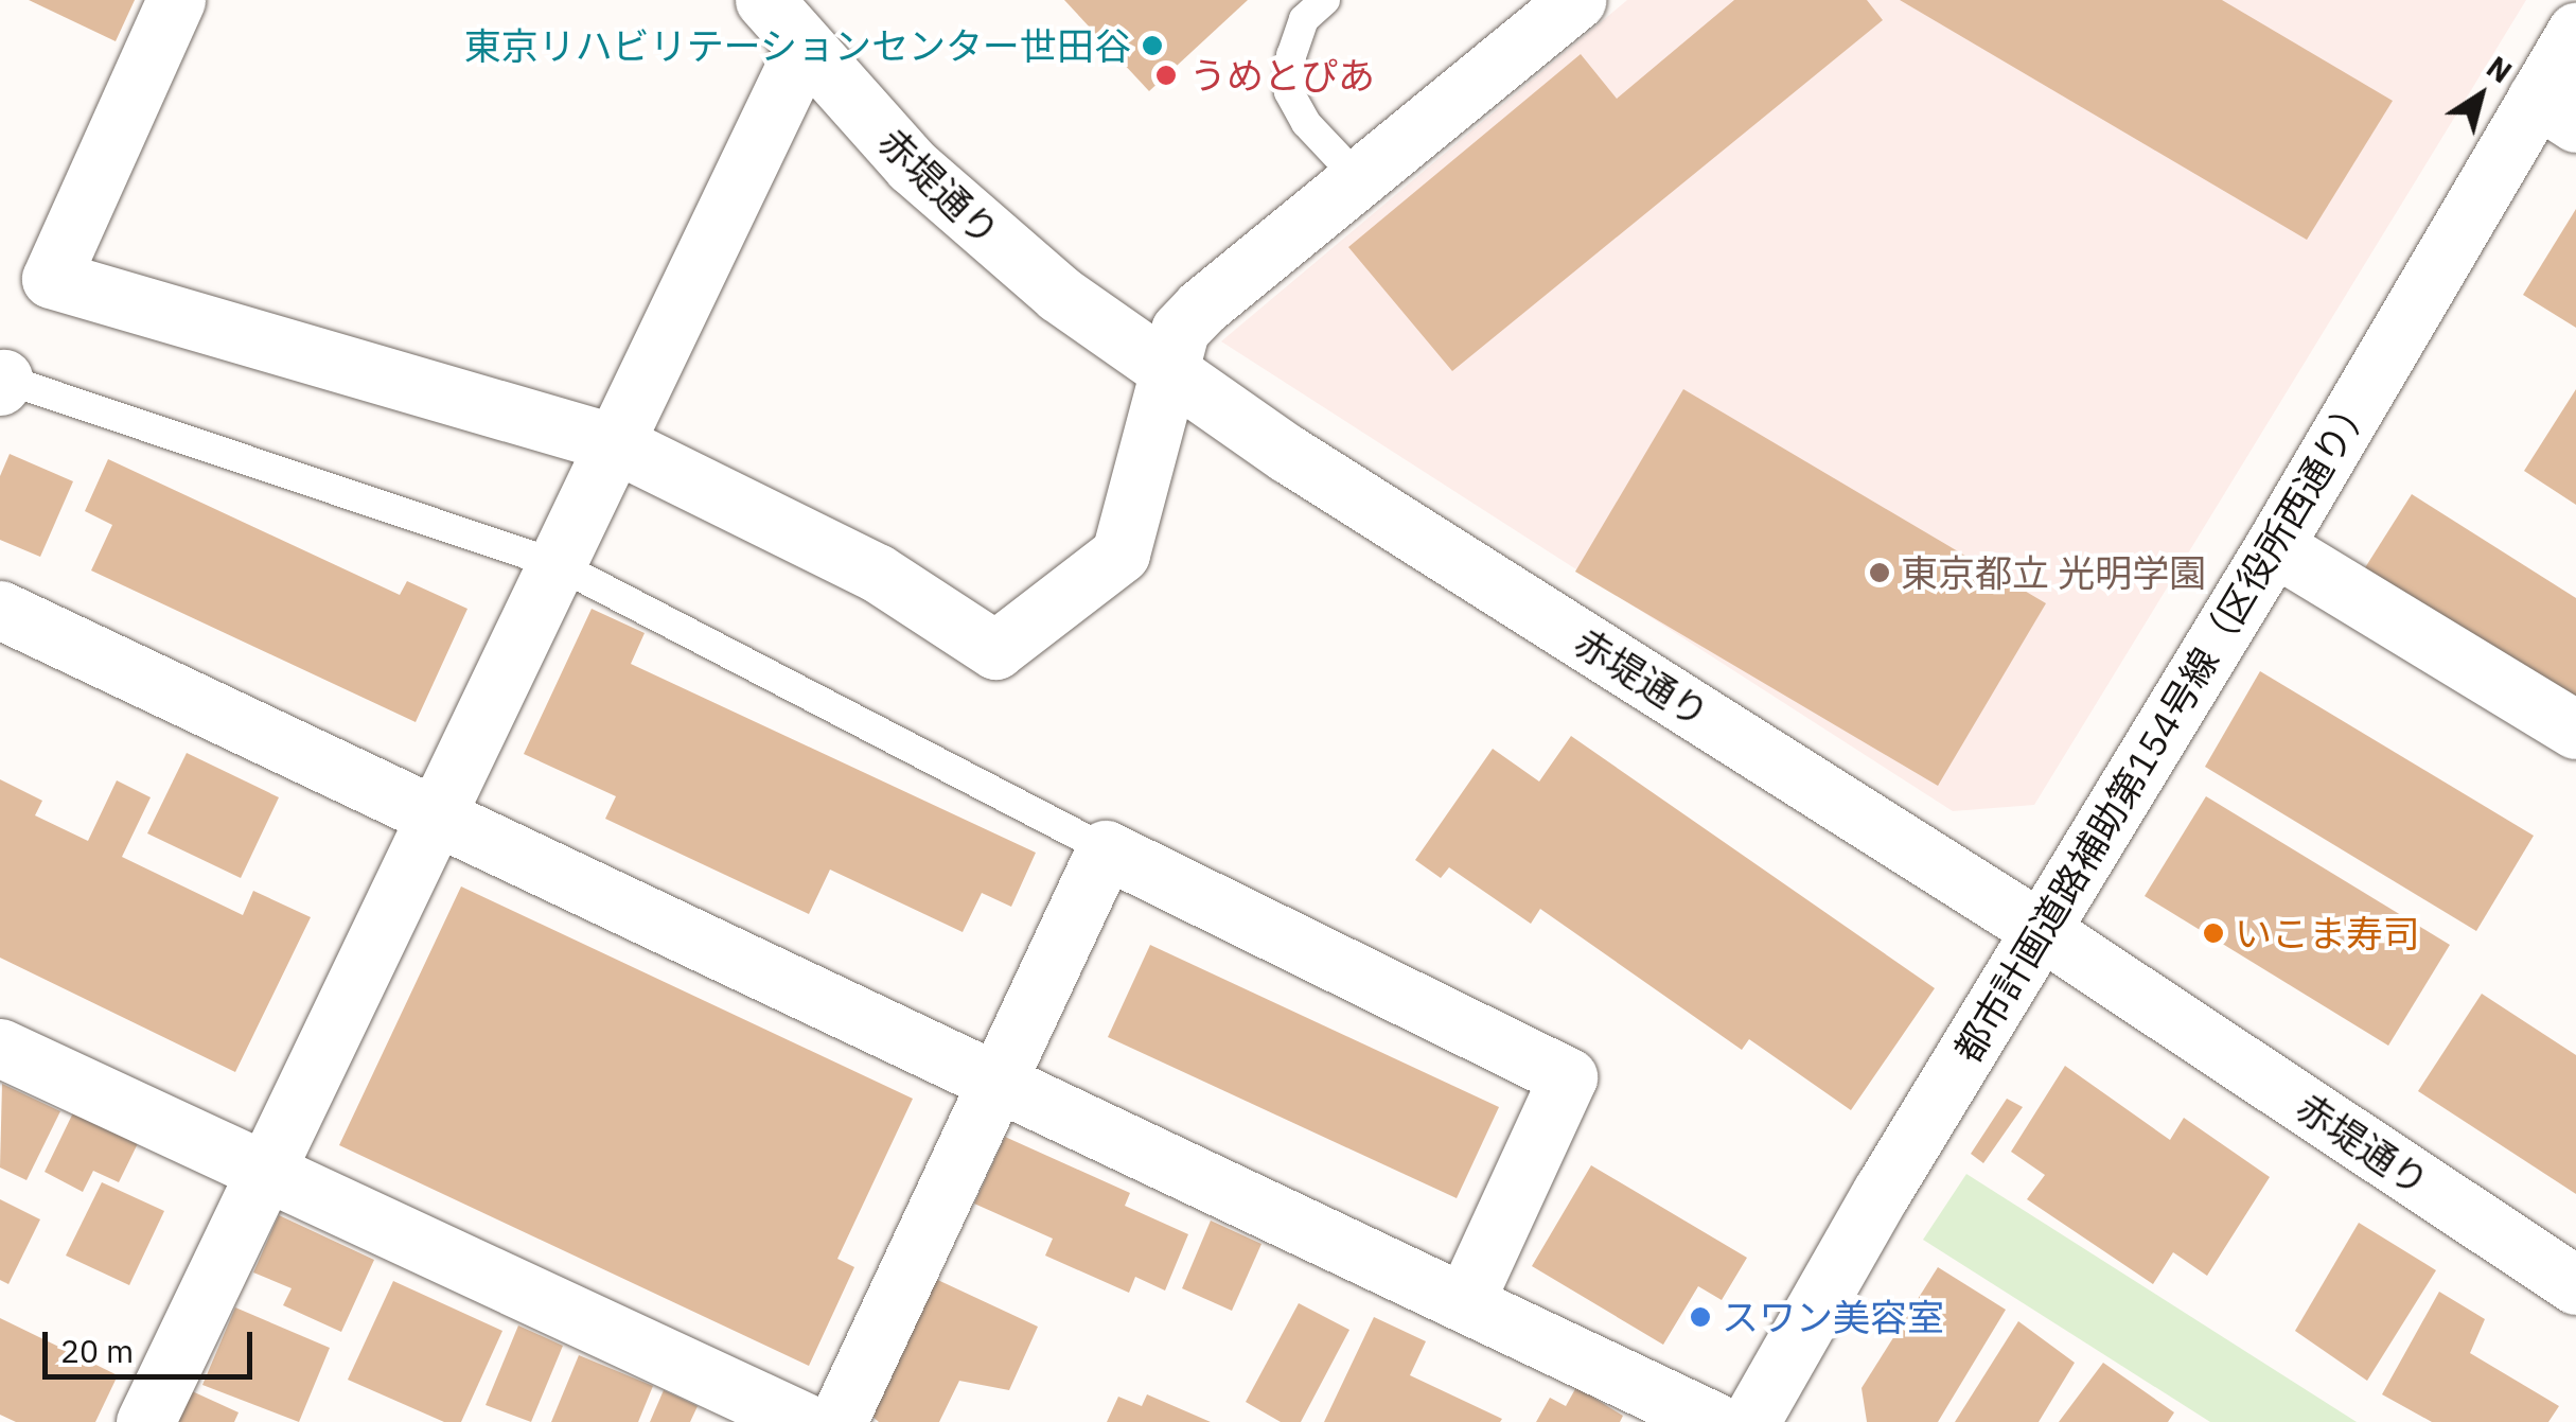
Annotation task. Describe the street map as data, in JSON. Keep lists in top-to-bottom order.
{
  "streets": {
    "street": ["赤堤通り", "都市計画道路補助第154号線（区役所西通り）"]
  },
  "crossings": [
    ["赤堤通り", "都市計画道路補助第154号線（区役所西通り）"]
  ],
  "places": [
    "東京リハビリテーションセンター世田谷",
    "うめとぴあ",
    "東京都立 光明学園",
    "いこま寿司",
    "スワン美容室"
  ],
  "scale_bar": "20 m",
  "north": "top right"
}
